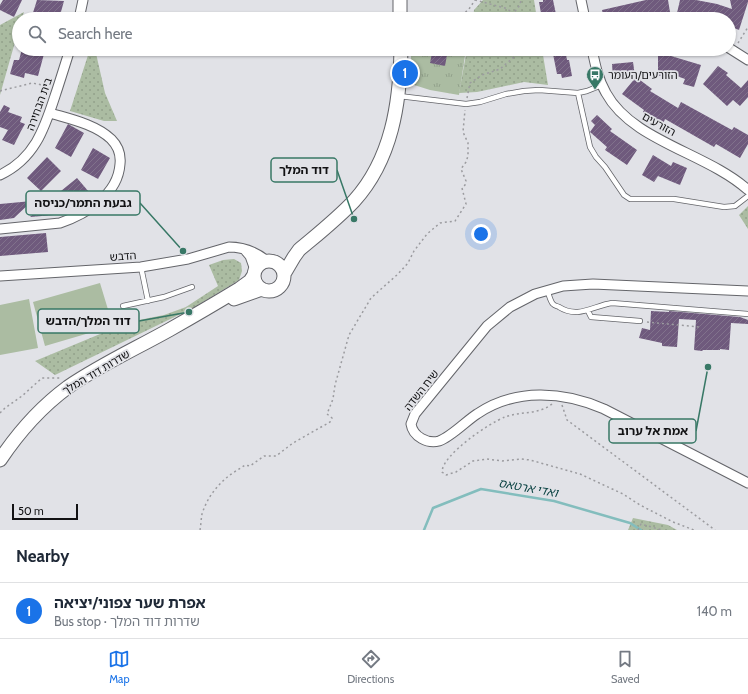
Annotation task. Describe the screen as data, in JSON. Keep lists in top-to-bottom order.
{
  "streets": {
    "street": [
      "בית הבחירה",
      "הזורעים",
      "הדבש",
      "שדרות דוד המלך",
      "שיח השדה"
    ]
  },
  "crossings": [
    ["הדבש", "שדרות דוד המלך"]
  ],
  "water": ["ואדי ארטאס"],
  "places": {
    "bus stop": ["הזורעים/העומר"],
    "other": [
      "דוד המלך",
      "גבעת התמר/כניסה",
      "דוד המלך/הדבש",
      "אמת אל ערוב"
    ]
  },
  "scale_bar": "50 m",
  "page": {
    "search": "Search here",
    "pins": "1",
    "scale": "50 m",
    "heading": "Nearby",
    "list": [
      {
        "mark": "1",
        "name": "אפרת שער צפוני/יציאה",
        "note": "Bus stop · שדרות דוד המלך",
        "value": "140 m"
      }
    ],
    "nav": ["Map", "Directions", "Saved"]
  }
}
